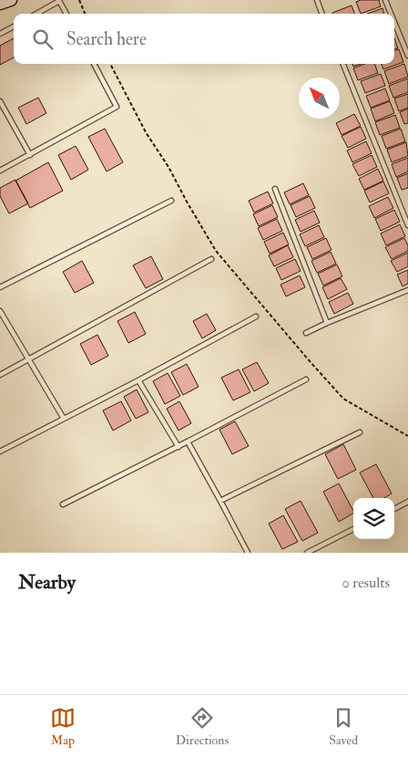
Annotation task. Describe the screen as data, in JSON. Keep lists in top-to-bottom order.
{
  "north": "top left",
  "page": {
    "search": "Search here",
    "heading": ["Nearby", "0 results"],
    "nav": ["Map", "Directions", "Saved"]
  }
}
